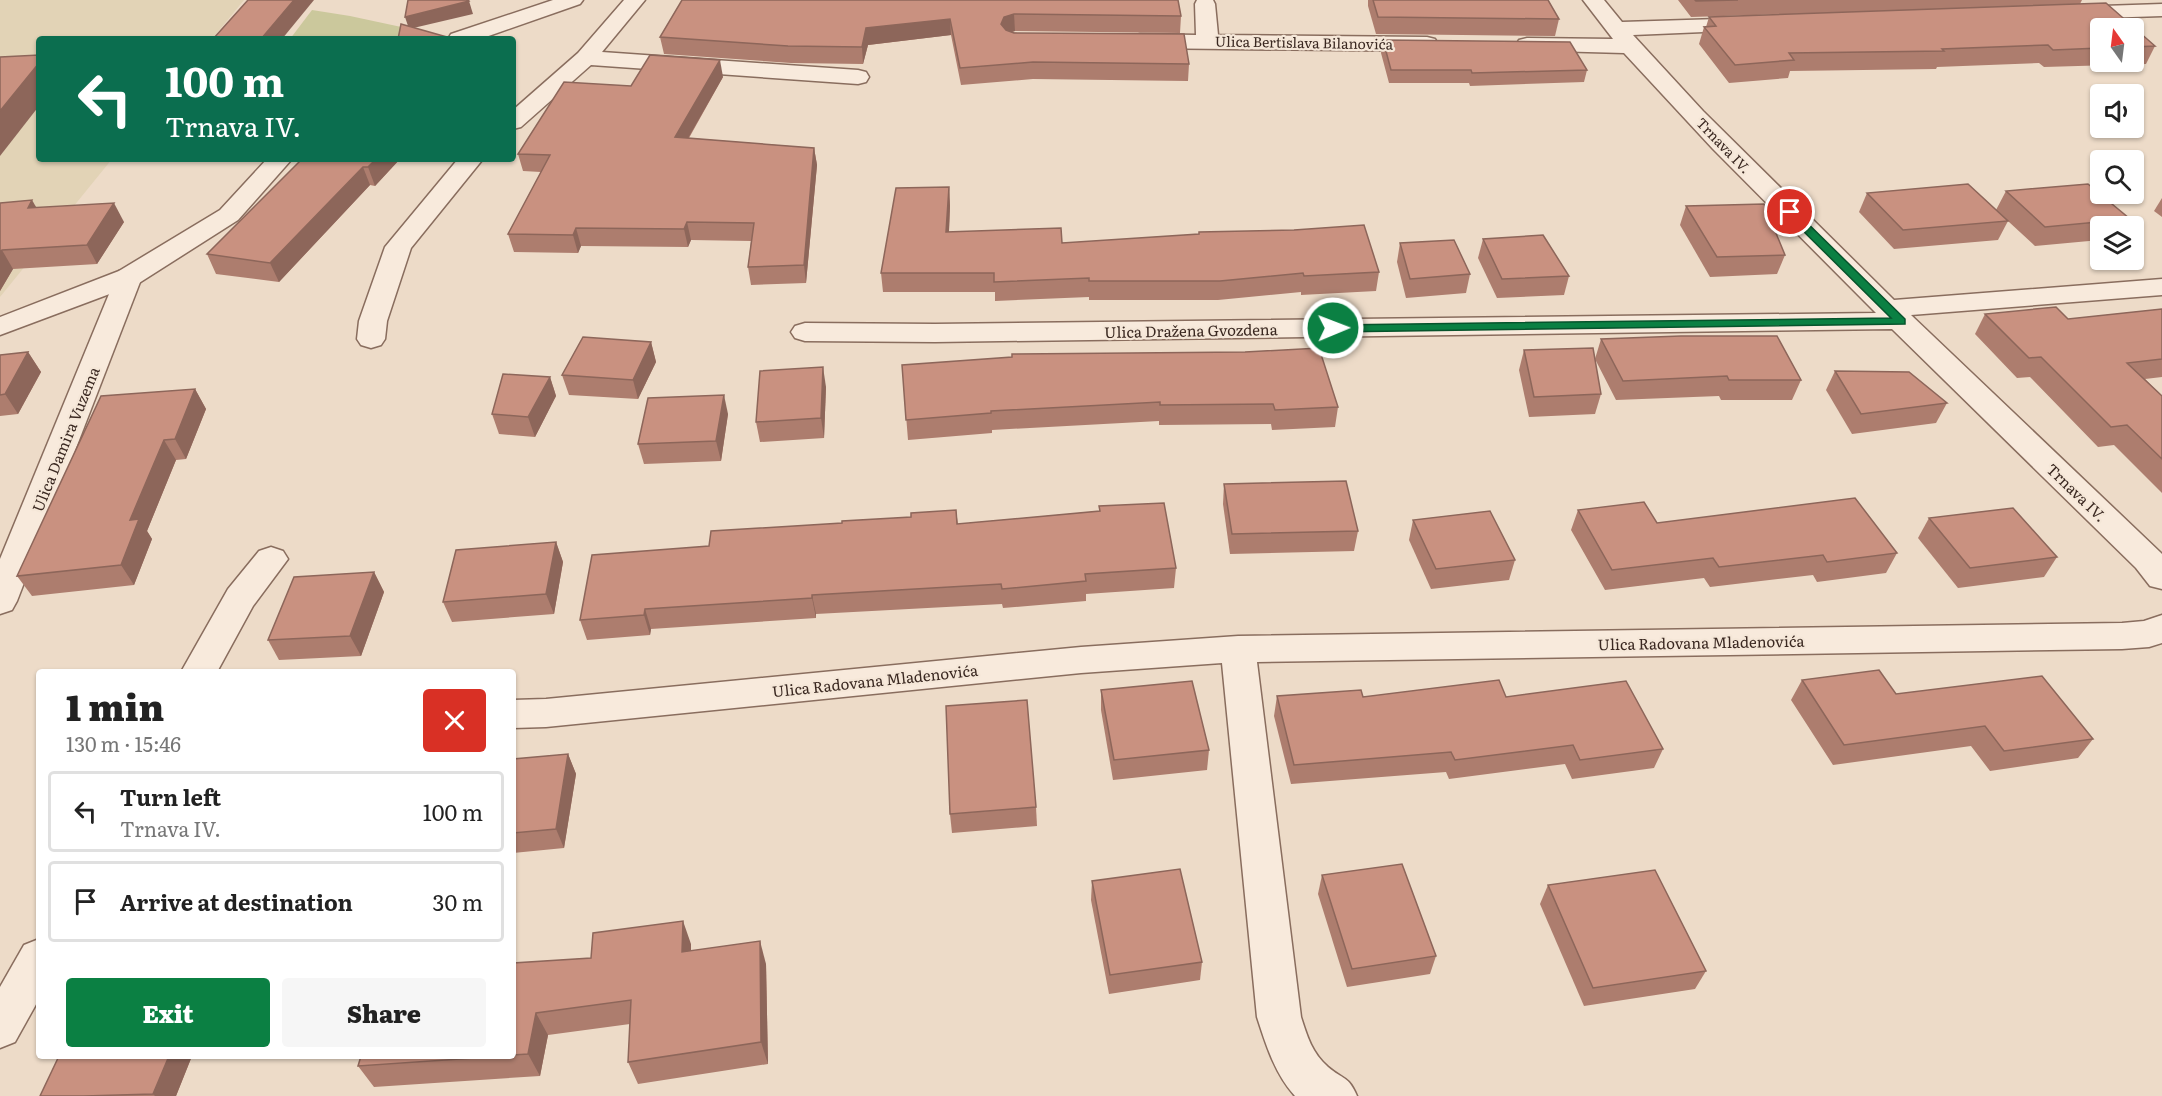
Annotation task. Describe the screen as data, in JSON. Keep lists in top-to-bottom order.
{
  "streets": {
    "street": [
      "Ulica Bertislava Bilanovića",
      "Trnava IV.",
      "Ulica Dražena Gvozdena",
      "Ulica Damira Vuzema",
      "Ulica Radovana Mladenovića"
    ]
  },
  "crossings": [
    ["Trnava IV.", "Ulica Dražena Gvozdena"]
  ],
  "north": "top",
  "page": {
    "turn": ["100 m", "Trnava IV."],
    "heading": ["1 min", "130 m · 15:46"],
    "list": [
      {
        "name": "Turn left",
        "note": "Trnava IV.",
        "value": "100 m"
      },
      {
        "name": "Arrive at destination",
        "value": "30 m"
      }
    ],
    "buttons": ["Exit", "Share"]
  }
}
